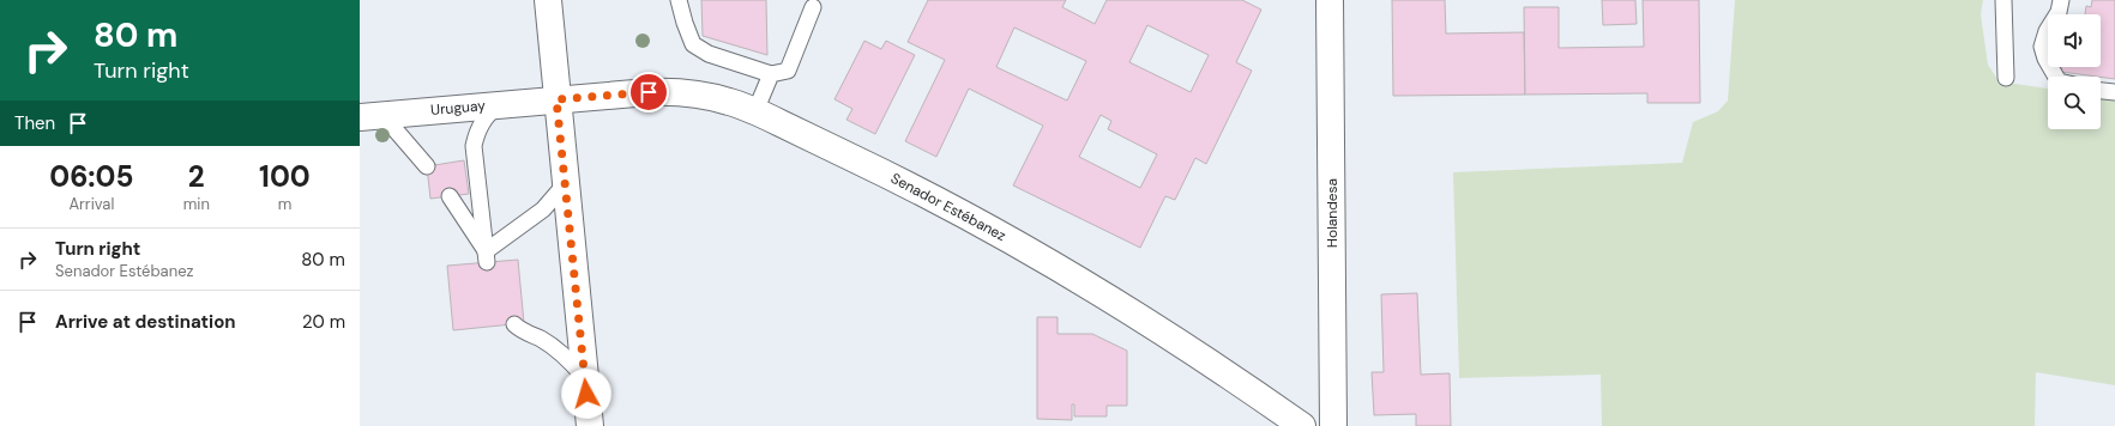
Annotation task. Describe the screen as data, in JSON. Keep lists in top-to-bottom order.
{
  "streets": {
    "main road": ["Uruguay", "Senador Estébanez", "Holandesa"]
  },
  "crossings": [
    ["Uruguay", "Senador Estébanez"]
  ],
  "page": {
    "turn": ["80 m", "Turn right"],
    "then": "Then",
    "eta": [
      "06:05",
      "Arrival",
      "2",
      "min",
      "100",
      "m"
    ],
    "list": [
      {
        "name": "Turn right",
        "note": "Senador Estébanez",
        "value": "80 m"
      },
      {
        "name": "Arrive at destination",
        "value": "20 m"
      }
    ]
  }
}
